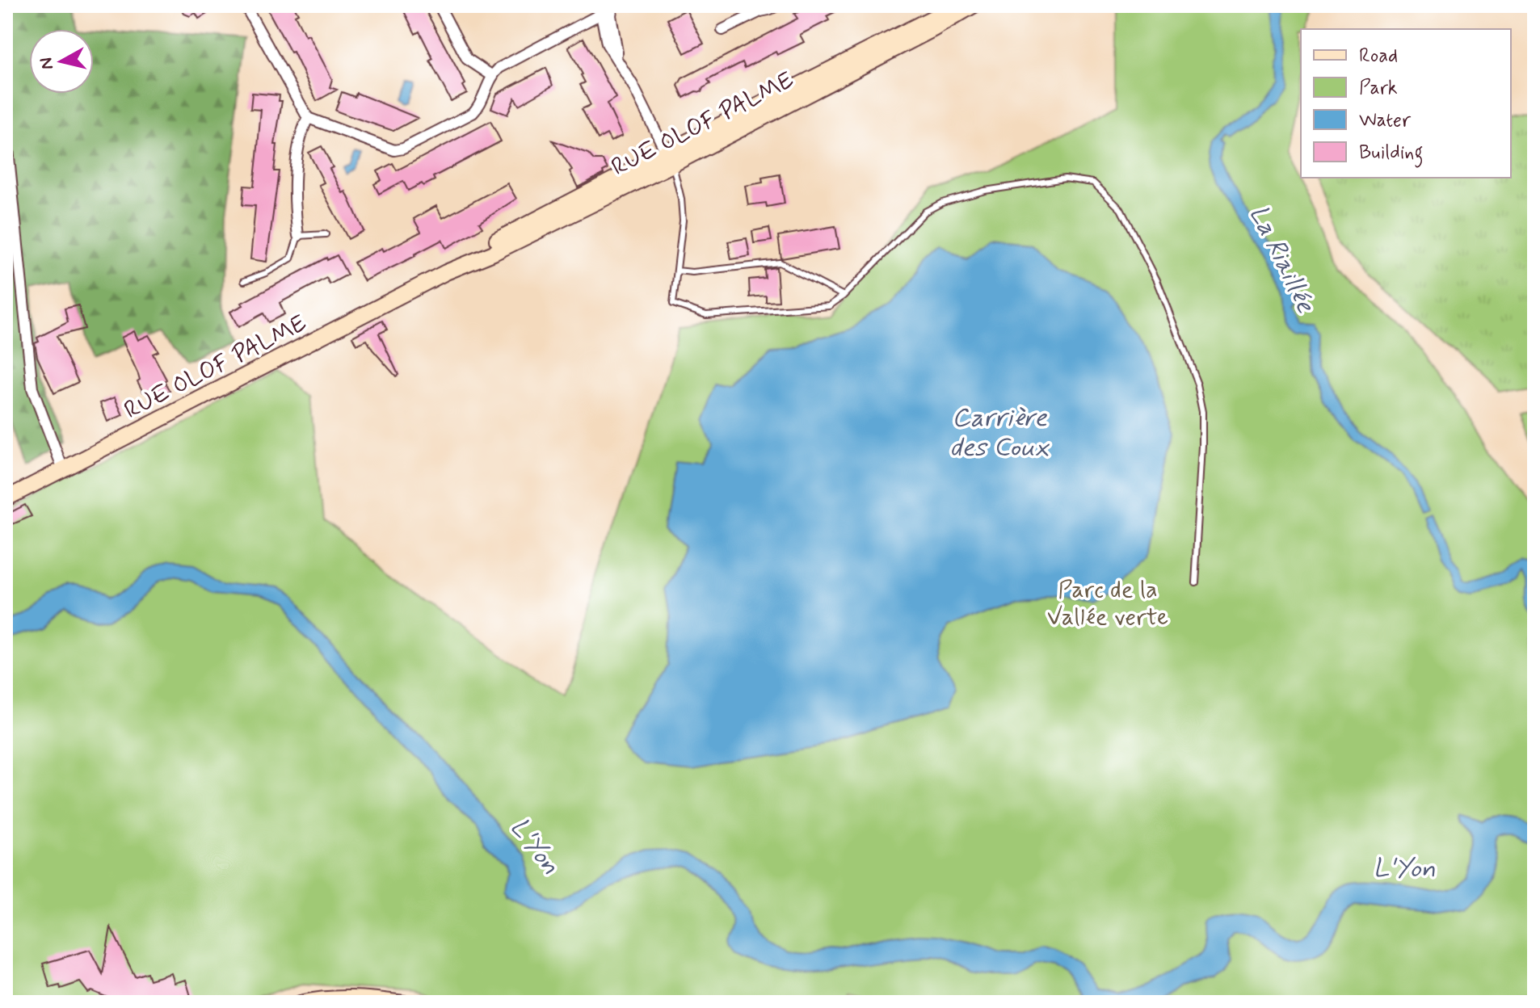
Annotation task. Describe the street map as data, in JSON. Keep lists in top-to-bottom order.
{
  "streets": {
    "main road": ["RUE OLOF PALME"]
  },
  "water": ["La Riaillée", "Carrière des Coux", "L'Yon"],
  "parks": ["Parc de la Vallée verte"],
  "legend": [
    "Road",
    "Park",
    "Water",
    "Building"
  ],
  "north": "left"
}
